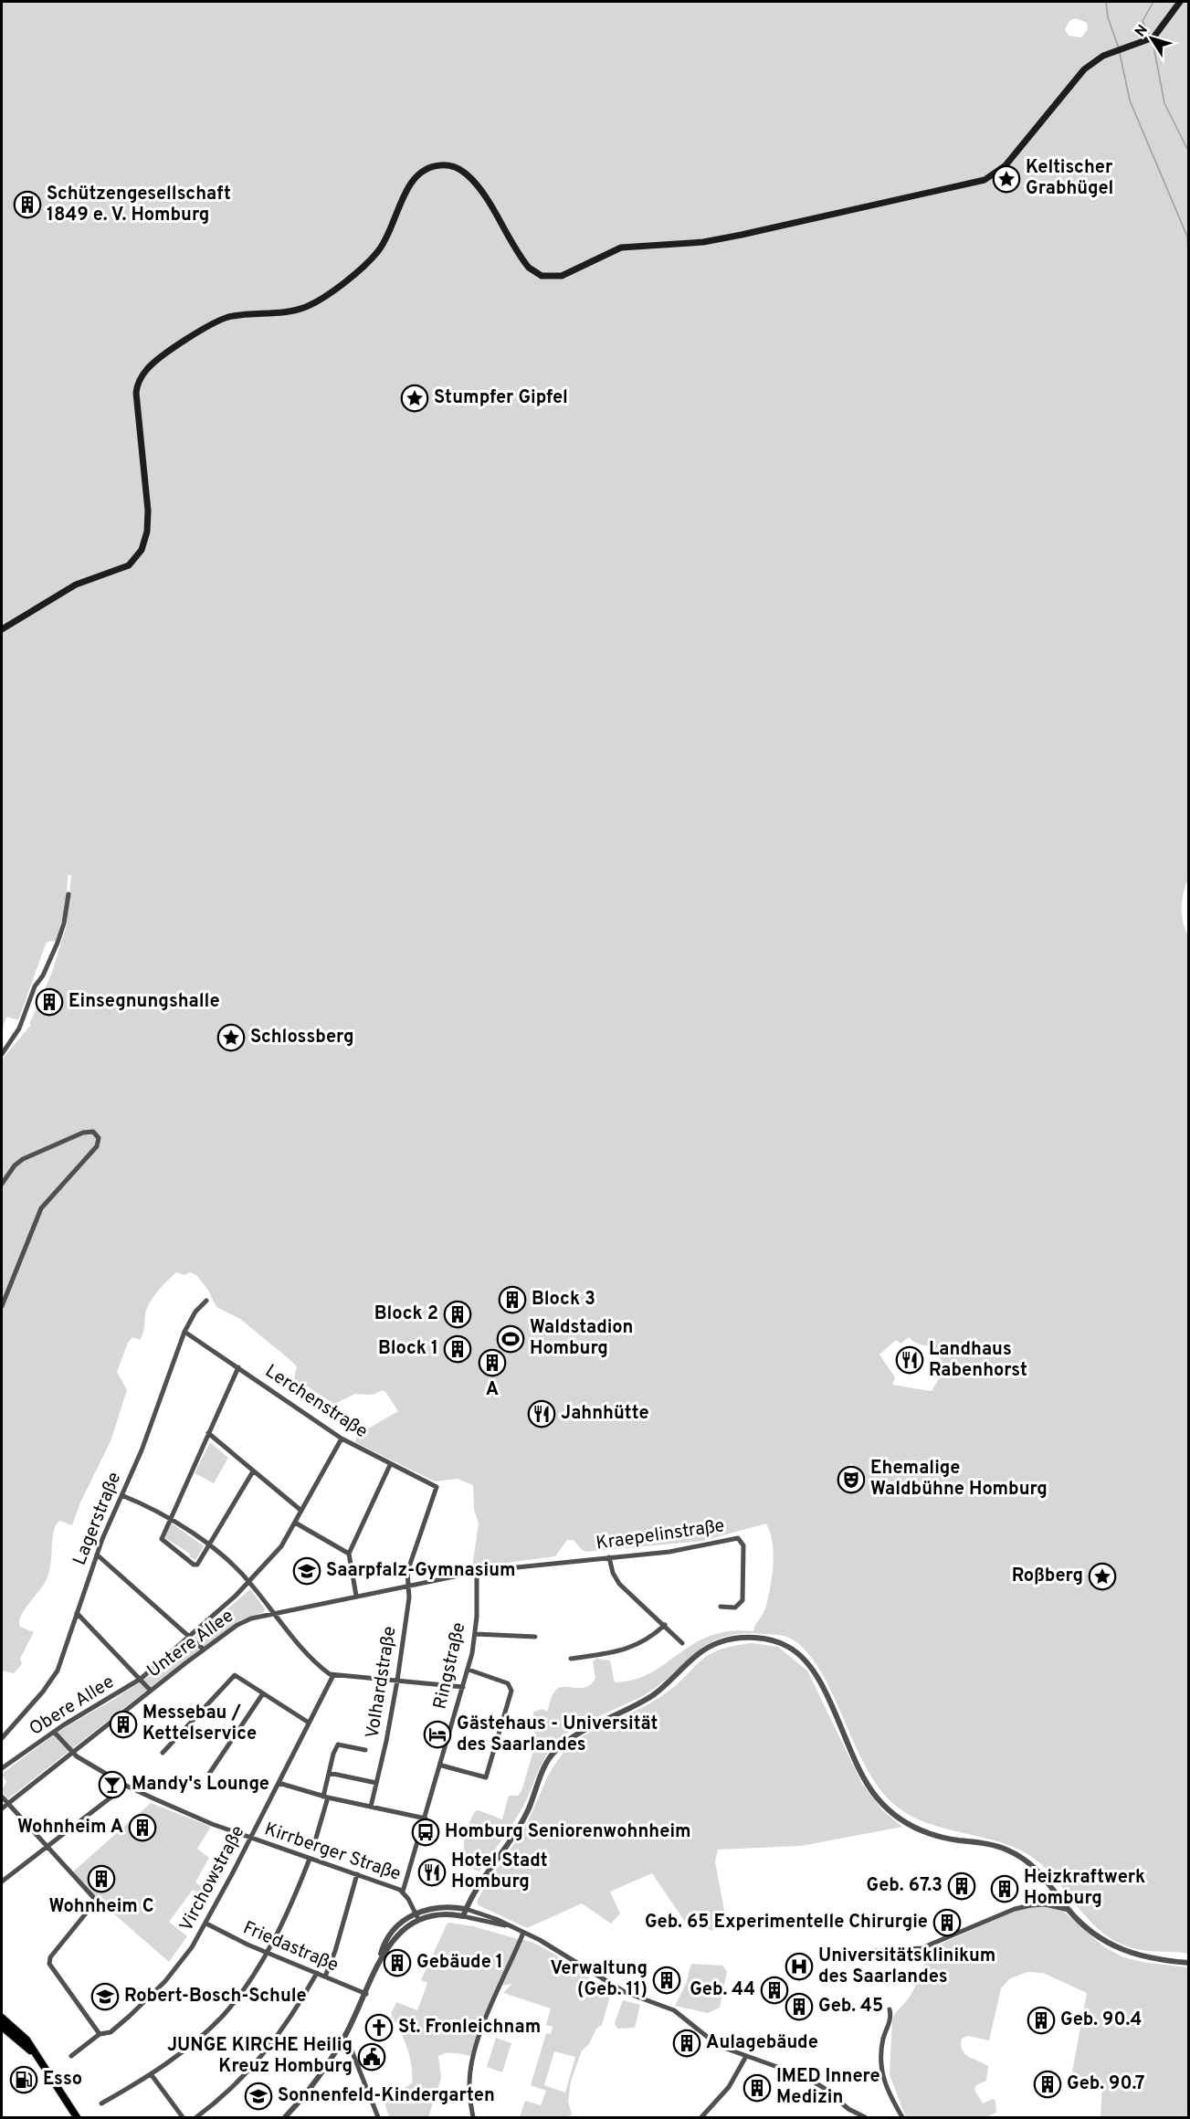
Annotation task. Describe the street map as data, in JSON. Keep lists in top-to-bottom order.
{
  "streets": {
    "street": [
      "Lerchenstraße",
      "Lagerstraße",
      "Kraepelinstraße",
      "Untere Allee",
      "Ringstraße",
      "Volhardstraße",
      "Obere Allee",
      "Kirrberger Straße",
      "Virchowstraße",
      "Friedastraße"
    ]
  },
  "crossings": [
    ["Lerchenstraße", "Lagerstraße"],
    ["Lerchenstraße", "Volhardstraße"],
    ["Lerchenstraße", "Obere Allee"],
    ["Kraepelinstraße", "Untere Allee"],
    ["Untere Allee", "Ringstraße"],
    ["Untere Allee", "Volhardstraße"],
    ["Untere Allee", "Kirrberger Straße"],
    ["Ringstraße", "Kirrberger Straße"],
    ["Obere Allee", "Kirrberger Straße"],
    ["Kirrberger Straße", "Virchowstraße"],
    ["Virchowstraße", "Friedastraße"]
  ],
  "places": {
    "place": [
      "Keltischer Grabhügel",
      "Stumpfer Gipfel",
      "Schlossberg",
      "Roßberg"
    ],
    "building": [
      "Schützengesellschaft 1849 e. V. Homburg",
      "Einsegnungshalle",
      "Block 3",
      "Block 2",
      "Block 1",
      "A",
      "Messebau / Kettelservice",
      "Wohnheim A",
      "Wohnheim C",
      "Geb. 67.3",
      "Heizkraftwerk Homburg",
      "Geb. 65 Experimentelle Chirurgie",
      "Gebäude 1",
      "Verwaltung (Geb. 11)",
      "Geb. 44",
      "Geb. 45",
      "Geb. 90.4",
      "Aulagebäude",
      "Geb. 90.7",
      "IMED Innere Medizin"
    ],
    "sports": ["Waldstadion Homburg"],
    "restaurant": ["Landhaus Rabenhorst", "Jahnhütte", "Hotel Stadt Homburg"],
    "theatre": ["Ehemalige Waldbühne Homburg"],
    "school or university": ["Saarpfalz-Gymnasium", "Robert-Bosch-Schule", "Sonnenfeld-Kindergarten"],
    "hotel": ["Gästehaus - Universität des Saarlandes"],
    "bar": ["Mandy's Lounge"],
    "bus stop": ["Homburg Seniorenwohnheim"],
    "hospital": ["Universitätsklinikum des Saarlandes"],
    "church": ["St. Fronleichnam"],
    "public building": ["JUNGE KIRCHE Heilig Kreuz Homburg"],
    "fuel station": ["Esso"]
  },
  "north": "top left"
}
